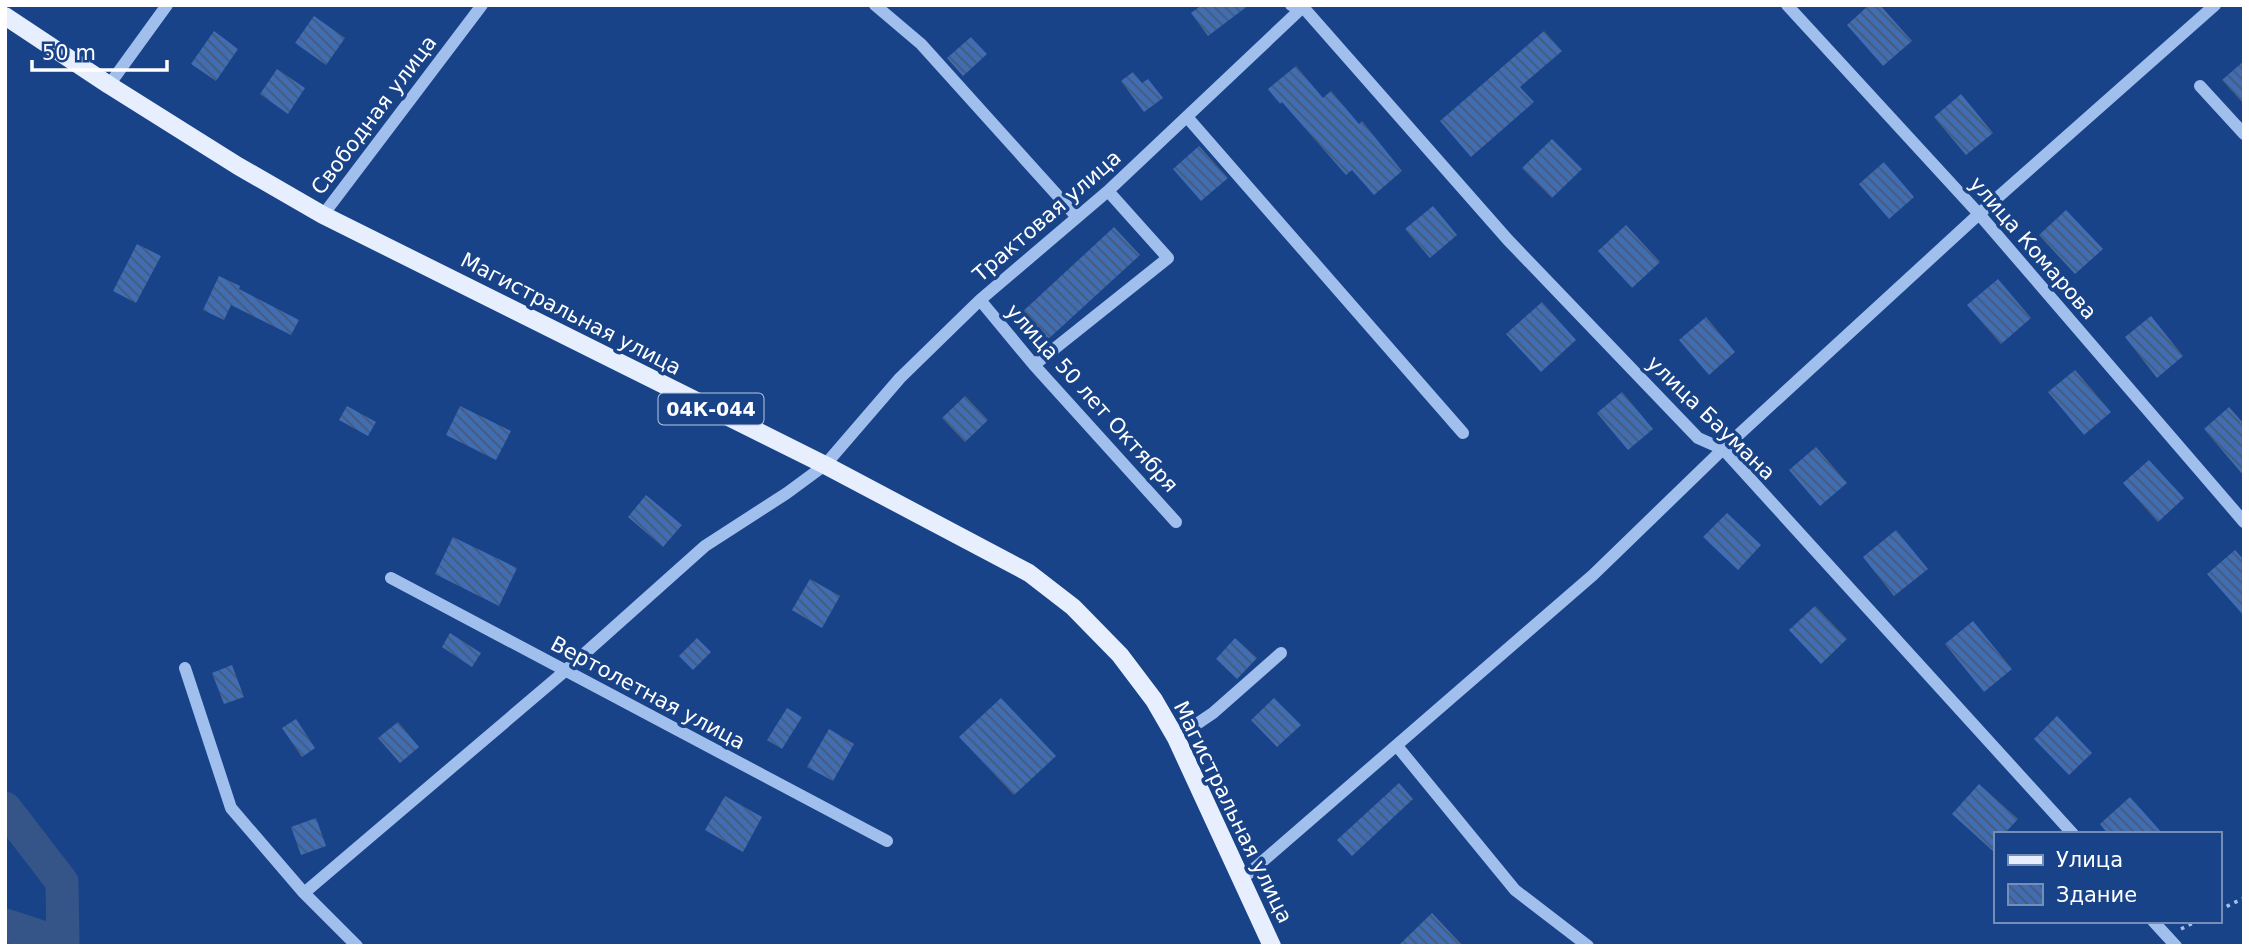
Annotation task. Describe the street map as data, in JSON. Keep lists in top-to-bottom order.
{
  "streets": {
    "main road": ["Магистральная улица", "04К-044"],
    "street": [
      "Свободная улица",
      "Трактовая улица",
      "улица Комарова",
      "улица 50 лет Октября",
      "улица Баумана",
      "Вертолетная улица"
    ]
  },
  "crossings": [
    ["Свободная улица", "Магистральная улица"],
    ["Трактовая улица", "Магистральная улица"],
    ["Трактовая улица", "улица 50 лет Октября"],
    ["Трактовая улица", "улица Баумана"],
    ["Трактовая улица", "Вертолетная улица"]
  ],
  "legend": ["Улица", "Здание"],
  "scale_bar": "50 m"
}
